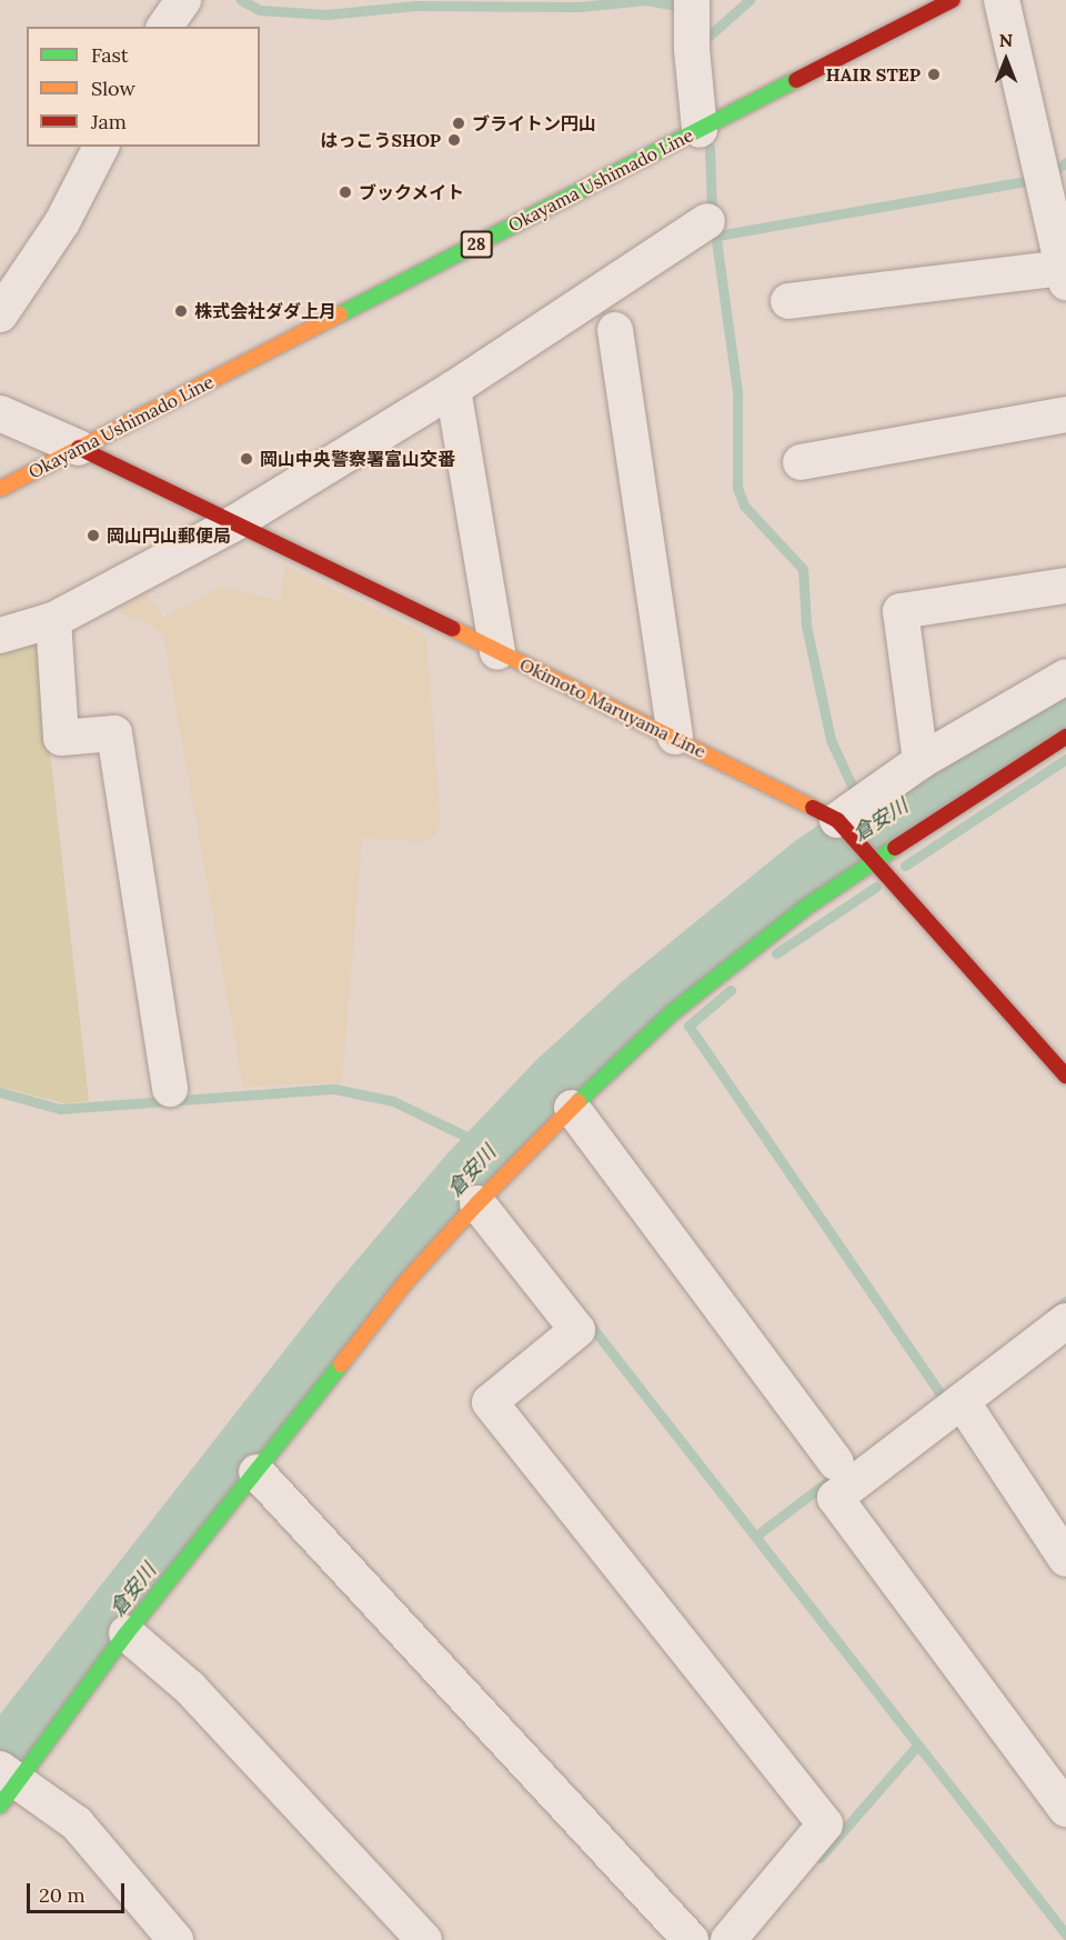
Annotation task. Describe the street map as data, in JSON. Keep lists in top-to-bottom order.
{
  "streets": {
    "main road": ["Okayama Ushimado Line", "28", "Okimoto Maruyama Line"]
  },
  "crossings": [
    ["Okayama Ushimado Line", "Okimoto Maruyama Line"]
  ],
  "water": ["倉安川"],
  "places": [
    "HAIR STEP",
    "ブライトン円山",
    "はっこうSHOP",
    "ブックメイト",
    "株式会社ダダ上月",
    "岡山中央警察署富山交番",
    "岡山円山郵便局"
  ],
  "legend": ["Fast", "Slow", "Jam"],
  "scale_bar": "20 m",
  "north": "top"
}
